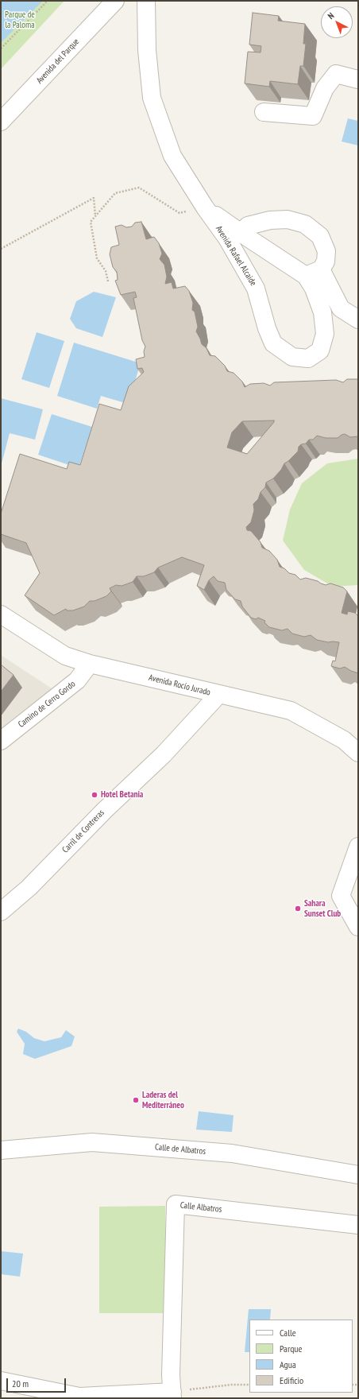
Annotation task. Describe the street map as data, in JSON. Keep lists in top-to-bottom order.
{
  "streets": {
    "street": [
      "Avenida del Parque",
      "Avenida Rafael Alcaide",
      "Avenida Rocío Jurado",
      "Camino de Cerro Gordo",
      "Carril de Contreras",
      "Calle de Albatros",
      "Calle Albatros"
    ]
  },
  "crossings": [
    ["Avenida Rocío Jurado", "Camino de Cerro Gordo"],
    ["Avenida Rocío Jurado", "Carril de Contreras"]
  ],
  "parks": ["Parque de la Paloma"],
  "places": ["Hotel Betania", "Sahara Sunset Club", "Laderas del Mediterráneo"],
  "legend": [
    "Calle",
    "Parque",
    "Agua",
    "Edificio"
  ],
  "scale_bar": "20 m",
  "north": "top left"
}
